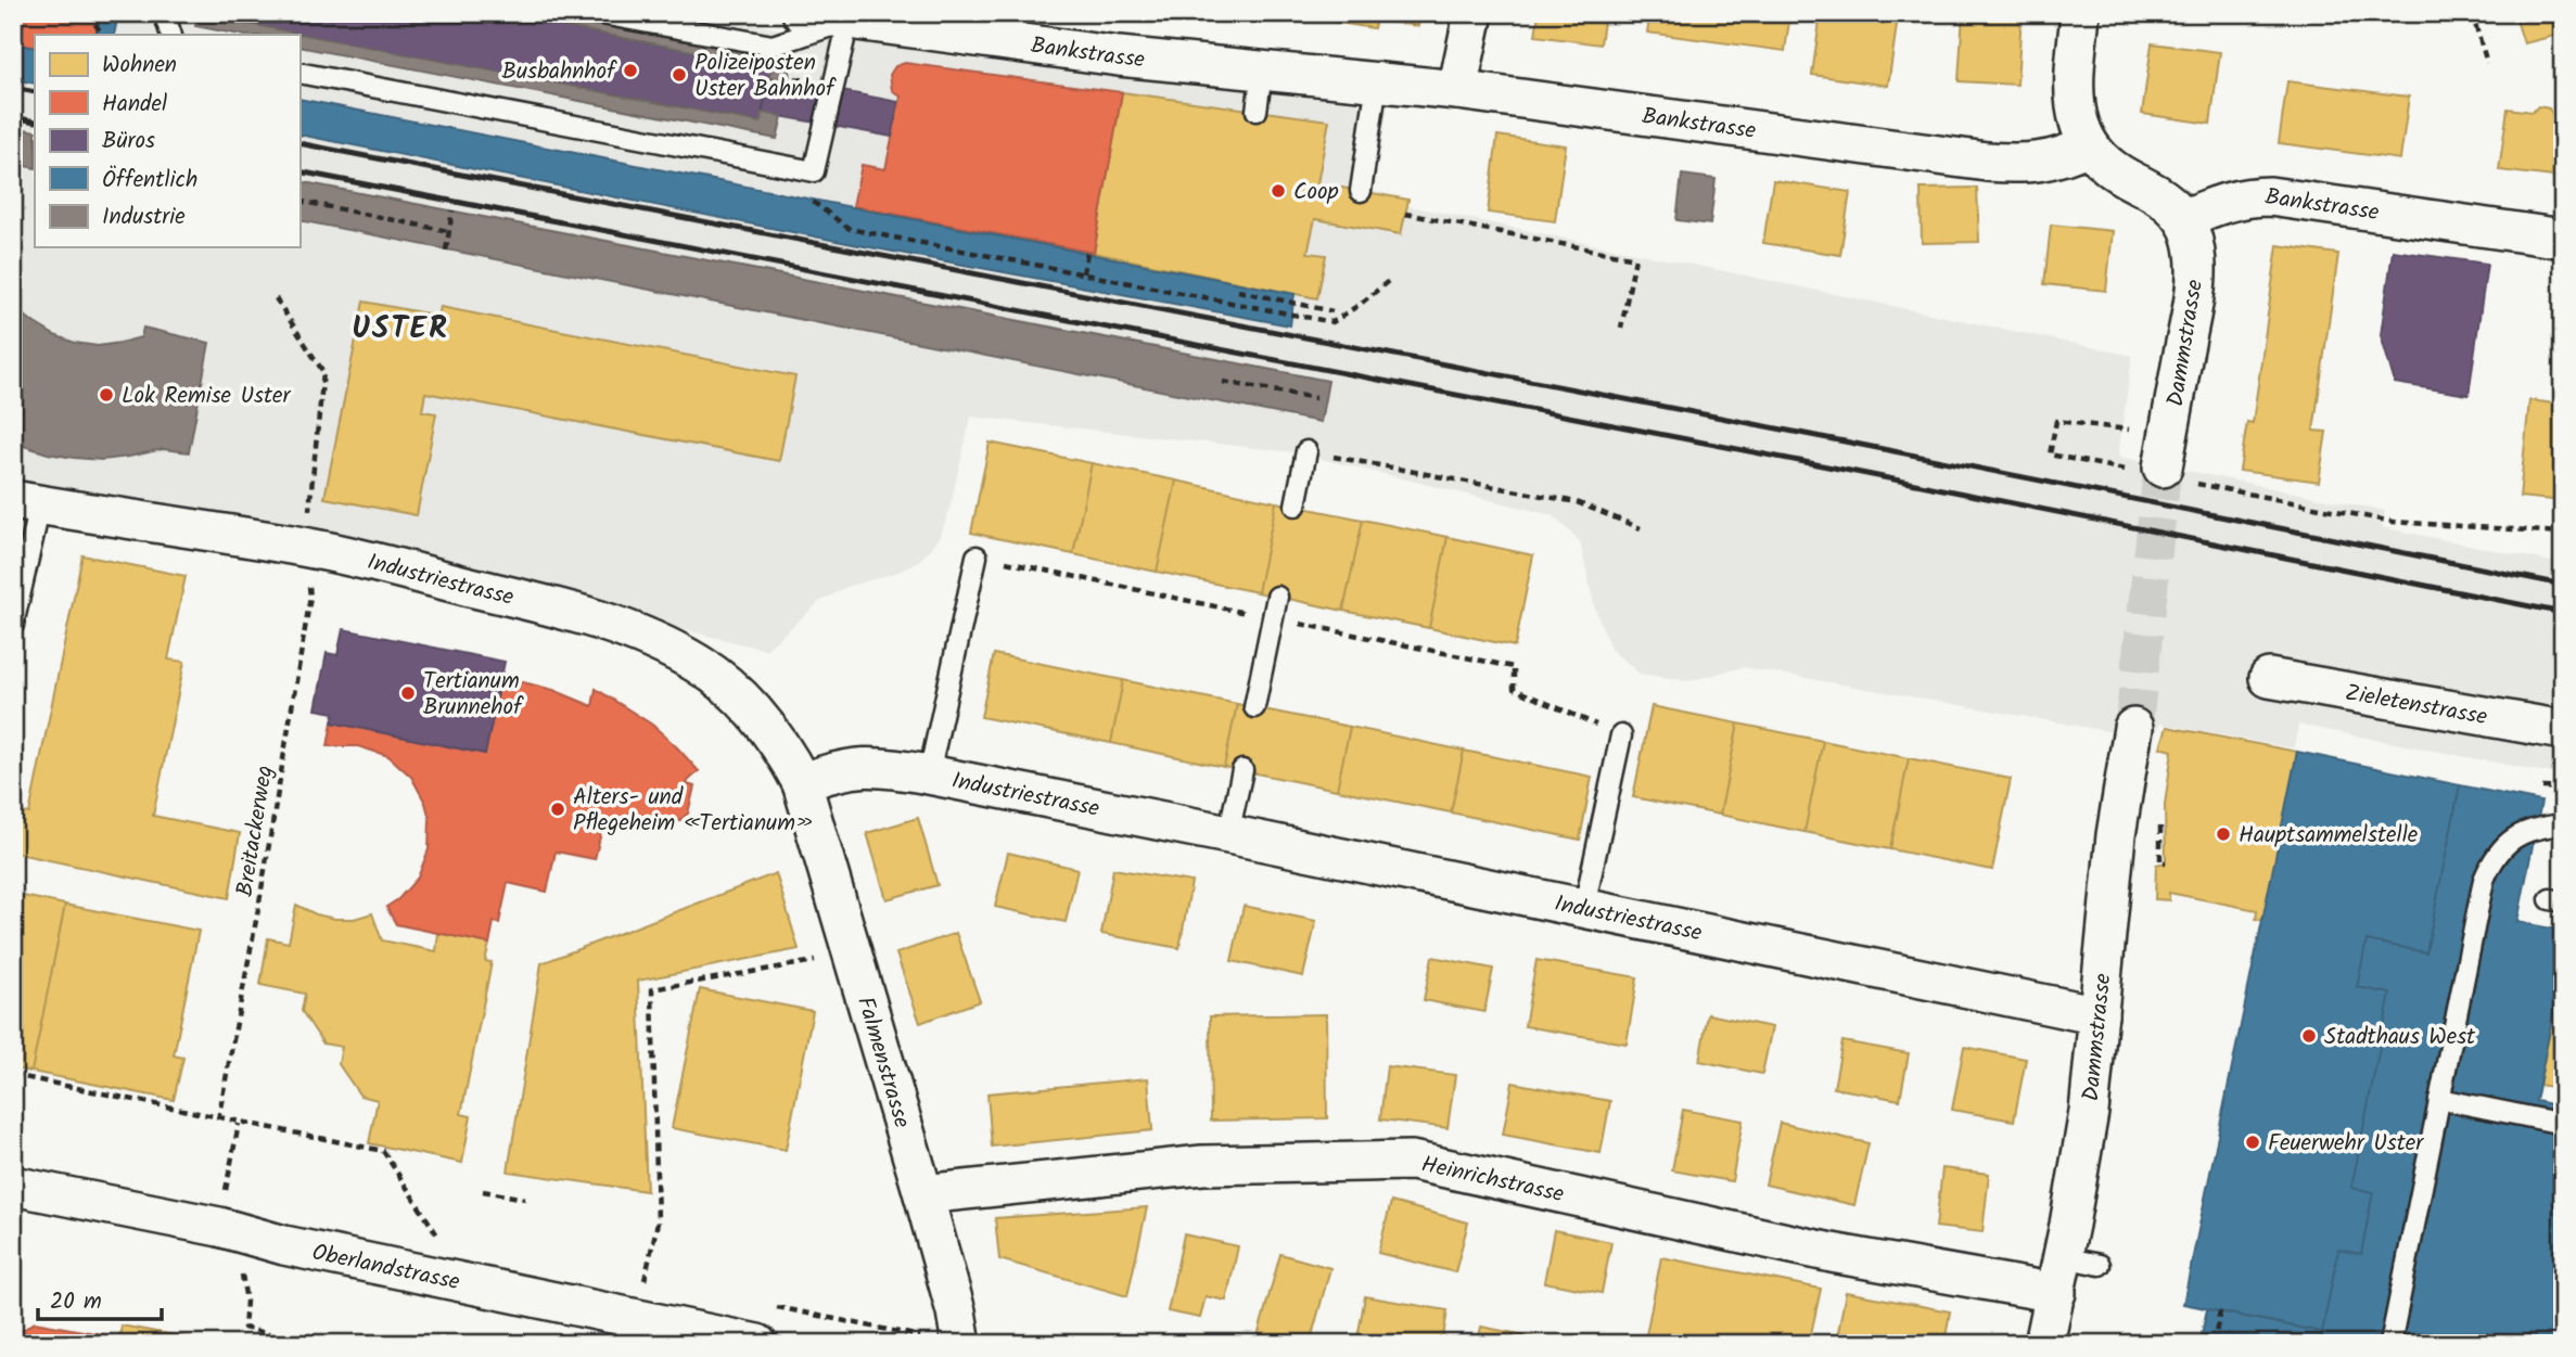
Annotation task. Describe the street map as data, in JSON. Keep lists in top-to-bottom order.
{
  "streets": {
    "street": [
      "Bankstrasse",
      "Dammstrasse",
      "Industriestrasse",
      "Zieletenstrasse",
      "Falmenstrasse",
      "Heinrichstrasse",
      "Oberlandstrasse"
    ],
    "path": ["Breitackerweg"]
  },
  "crossings": [
    ["Bankstrasse", "Dammstrasse"],
    ["Dammstrasse", "Industriestrasse"],
    ["Dammstrasse", "Heinrichstrasse"],
    ["Industriestrasse", "Breitackerweg"],
    ["Industriestrasse", "Falmenstrasse"],
    ["Falmenstrasse", "Heinrichstrasse"]
  ],
  "districts": ["USTER"],
  "places": [
    "Busbahnhof",
    "Polizeiposten Uster Bahnhof",
    "Coop",
    "Lok Remise Uster",
    "Tertianum Brunnehof",
    "Alters- und Pflegeheim «Tertianum»",
    "Hauptsammelstelle",
    "Stadthaus West",
    "Feuerwehr Uster"
  ],
  "legend": [
    "Wohnen",
    "Handel",
    "Büros",
    "Öffentlich",
    "Industrie"
  ],
  "scale_bar": "20 m"
}
